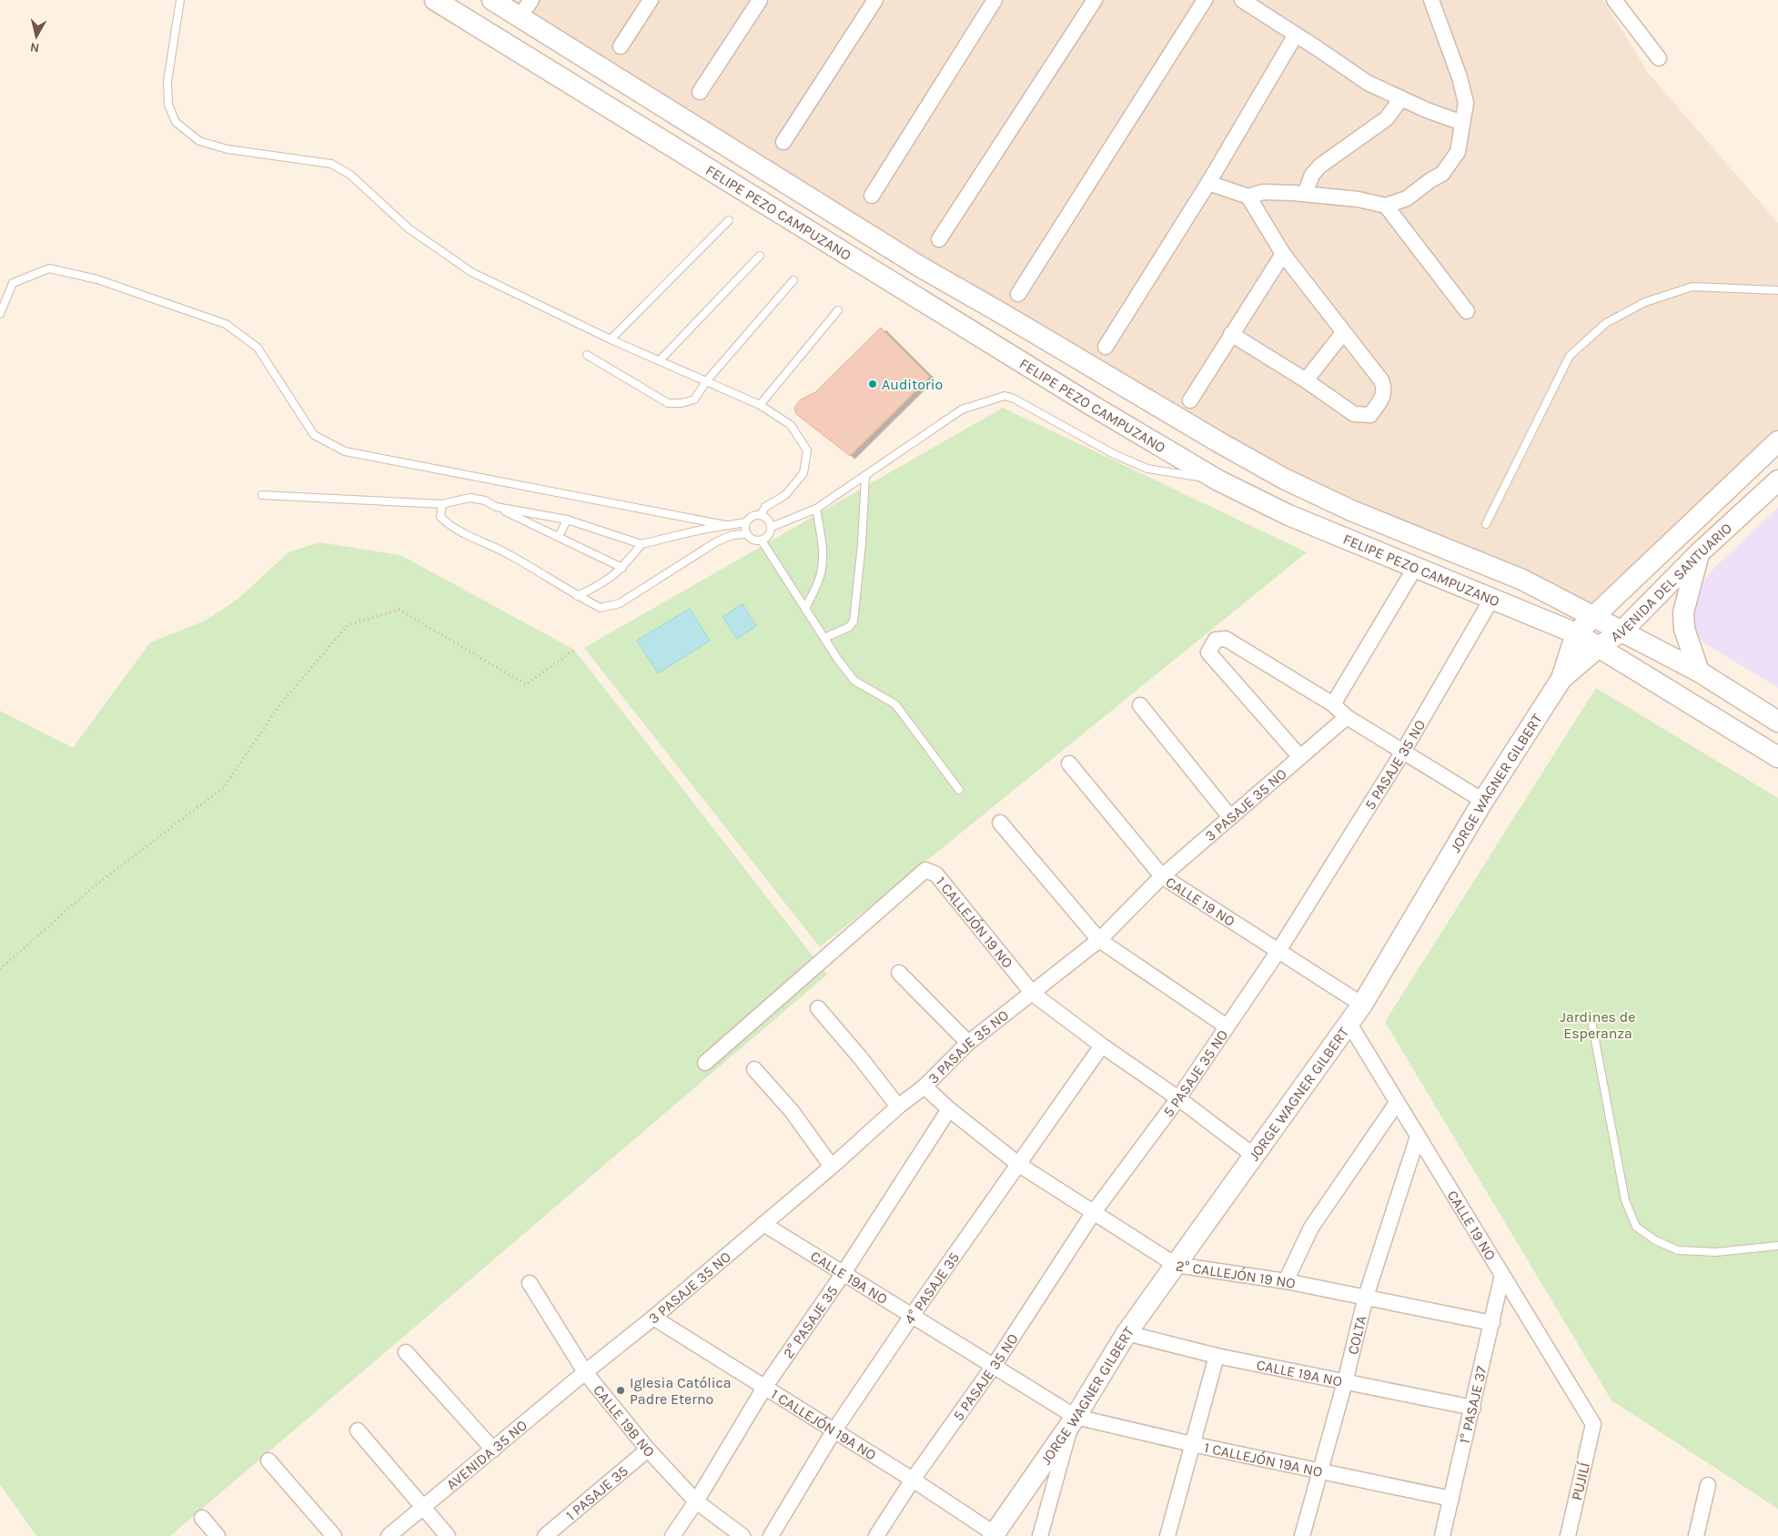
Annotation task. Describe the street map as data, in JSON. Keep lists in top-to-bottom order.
{
  "streets": {
    "main road": ["FELIPE PEZO CAMPUZANO", "AVENIDA DEL SANTUARIO", "JORGE WAGNER GILBERT"],
    "street": [
      "5 PASAJE 35 NO",
      "3 PASAJE 35 NO",
      "CALLE 19 NO",
      "1 CALLEJÓN 19 NO",
      "2° CALLEJÓN 19 NO",
      "CALLE 19A NO",
      "4° PASAJE 35",
      "2° PASAJE 35",
      "COLTA",
      "1° PASAJE 37",
      "CALLE 19B NO",
      "1 CALLEJÓN 19A NO",
      "AVENIDA 35 NO",
      "PUJILÍ",
      "1 PASAJE 35"
    ]
  },
  "crossings": [
    ["FELIPE PEZO CAMPUZANO", "AVENIDA DEL SANTUARIO"],
    ["FELIPE PEZO CAMPUZANO", "5 PASAJE 35 NO"],
    ["FELIPE PEZO CAMPUZANO", "JORGE WAGNER GILBERT"],
    ["AVENIDA DEL SANTUARIO", "JORGE WAGNER GILBERT"],
    ["5 PASAJE 35 NO", "CALLE 19 NO"],
    ["5 PASAJE 35 NO", "1 CALLEJÓN 19 NO"],
    ["5 PASAJE 35 NO", "2° CALLEJÓN 19 NO"],
    ["5 PASAJE 35 NO", "CALLE 19A NO"],
    ["5 PASAJE 35 NO", "1 CALLEJÓN 19A NO"],
    ["JORGE WAGNER GILBERT", "CALLE 19 NO"],
    ["JORGE WAGNER GILBERT", "1 CALLEJÓN 19 NO"],
    ["JORGE WAGNER GILBERT", "2° CALLEJÓN 19 NO"],
    ["JORGE WAGNER GILBERT", "CALLE 19A NO"],
    ["JORGE WAGNER GILBERT", "1 CALLEJÓN 19A NO"],
    ["3 PASAJE 35 NO", "CALLE 19 NO"],
    ["3 PASAJE 35 NO", "1 CALLEJÓN 19 NO"],
    ["3 PASAJE 35 NO", "2° CALLEJÓN 19 NO"],
    ["3 PASAJE 35 NO", "CALLE 19A NO"],
    ["3 PASAJE 35 NO", "CALLE 19B NO"],
    ["3 PASAJE 35 NO", "1 CALLEJÓN 19A NO"],
    ["3 PASAJE 35 NO", "AVENIDA 35 NO"],
    ["CALLE 19 NO", "COLTA"],
    ["CALLE 19 NO", "1° PASAJE 37"],
    ["CALLE 19 NO", "PUJILÍ"],
    ["1 CALLEJÓN 19 NO", "4° PASAJE 35"],
    ["2° CALLEJÓN 19 NO", "4° PASAJE 35"],
    ["2° CALLEJÓN 19 NO", "2° PASAJE 35"],
    ["2° CALLEJÓN 19 NO", "COLTA"],
    ["2° CALLEJÓN 19 NO", "1° PASAJE 37"],
    ["CALLE 19A NO", "4° PASAJE 35"],
    ["CALLE 19A NO", "2° PASAJE 35"],
    ["CALLE 19A NO", "COLTA"],
    ["CALLE 19A NO", "1° PASAJE 37"],
    ["CALLE 19A NO", "1 CALLEJÓN 19A NO"],
    ["4° PASAJE 35", "1 CALLEJÓN 19A NO"],
    ["2° PASAJE 35", "CALLE 19B NO"],
    ["2° PASAJE 35", "1 CALLEJÓN 19A NO"],
    ["COLTA", "1 CALLEJÓN 19A NO"],
    ["1° PASAJE 37", "1 CALLEJÓN 19A NO"],
    ["CALLE 19B NO", "AVENIDA 35 NO"],
    ["CALLE 19B NO", "1 PASAJE 35"]
  ],
  "parks": ["Jardines de Esperanza"],
  "places": ["Auditorio", "Iglesia Católica Padre Eterno"],
  "north": "bottom"
}
